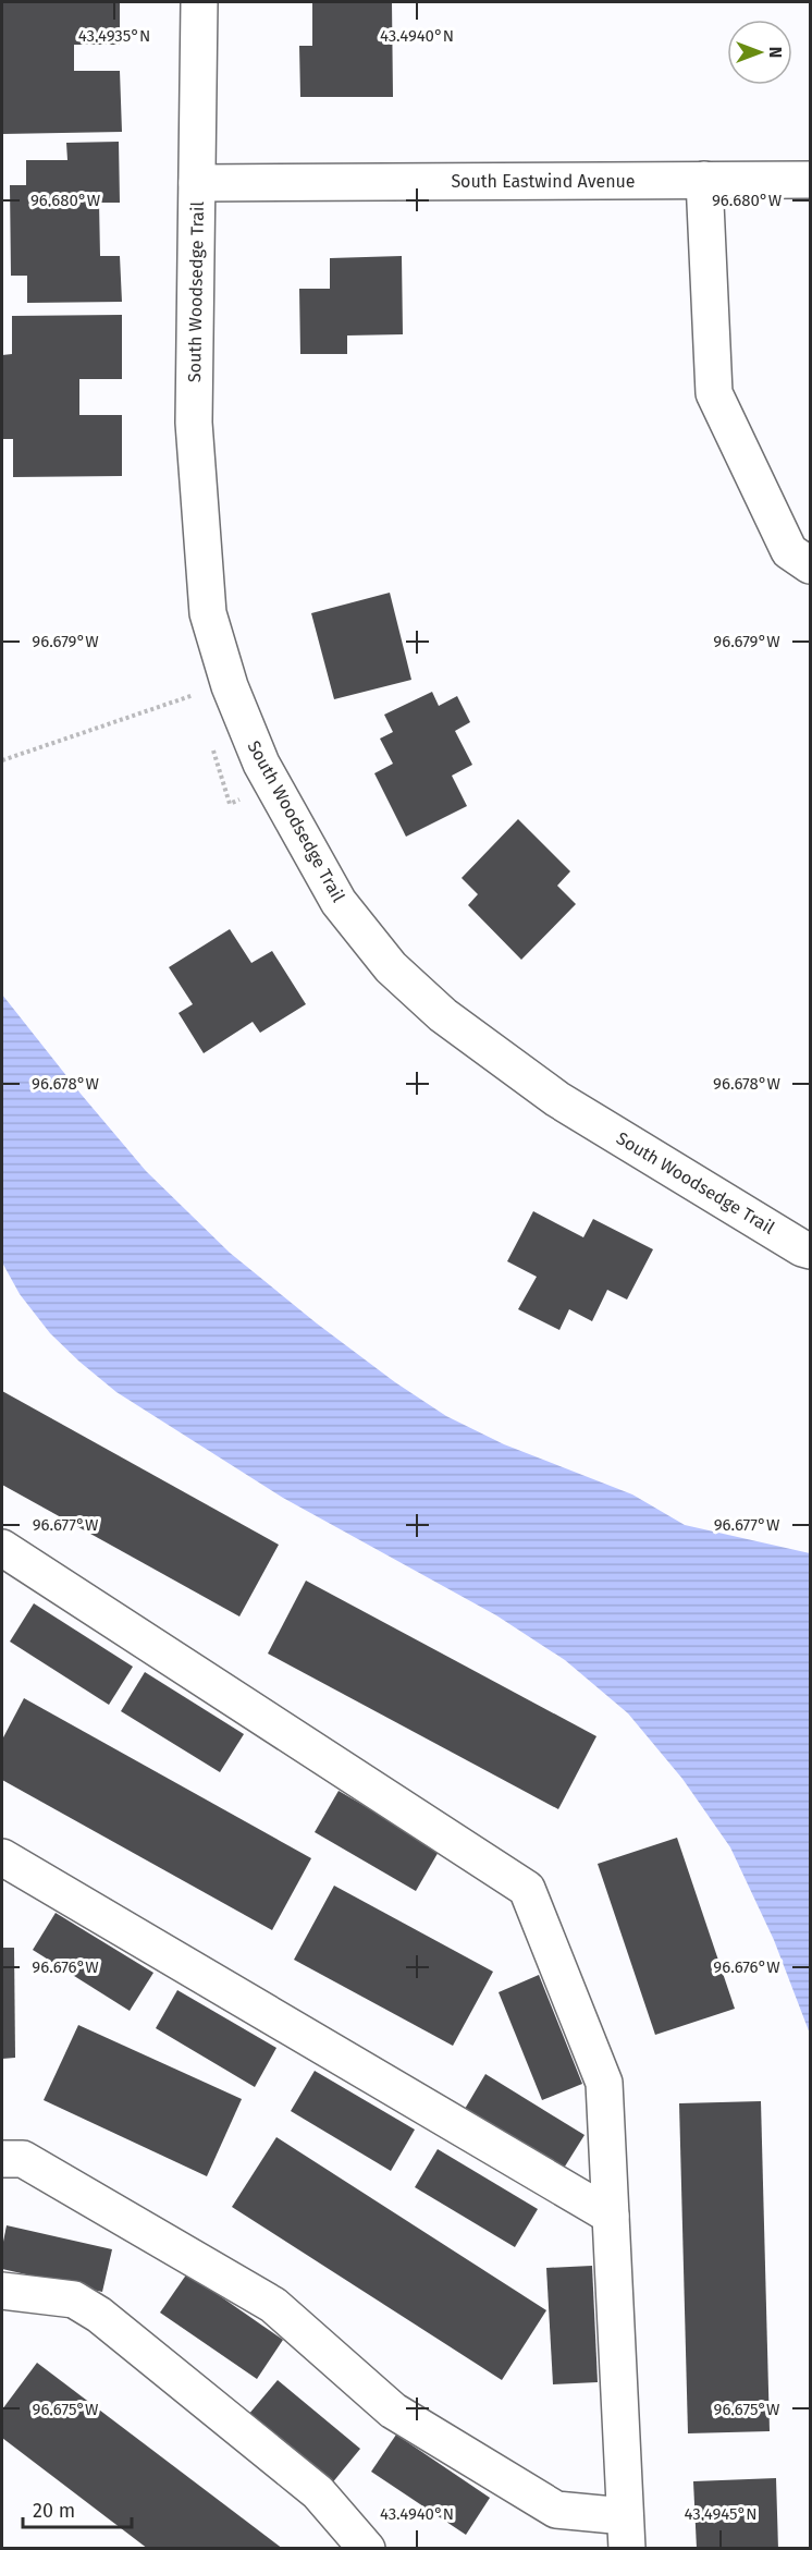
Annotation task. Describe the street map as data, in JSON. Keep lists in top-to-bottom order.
{
  "streets": {
    "street": ["South Eastwind Avenue", "South Woodsedge Trail"]
  },
  "crossings": [
    ["South Eastwind Avenue", "South Woodsedge Trail"]
  ],
  "scale_bar": "20 m",
  "north": "right",
  "coordinates": [
    "43.4935°N",
    "43.4940°N",
    "96.680°W",
    "96.679°W",
    "96.678°W",
    "96.677°W",
    "96.676°W",
    "96.675°W",
    "43.4945°N"
  ]
}
